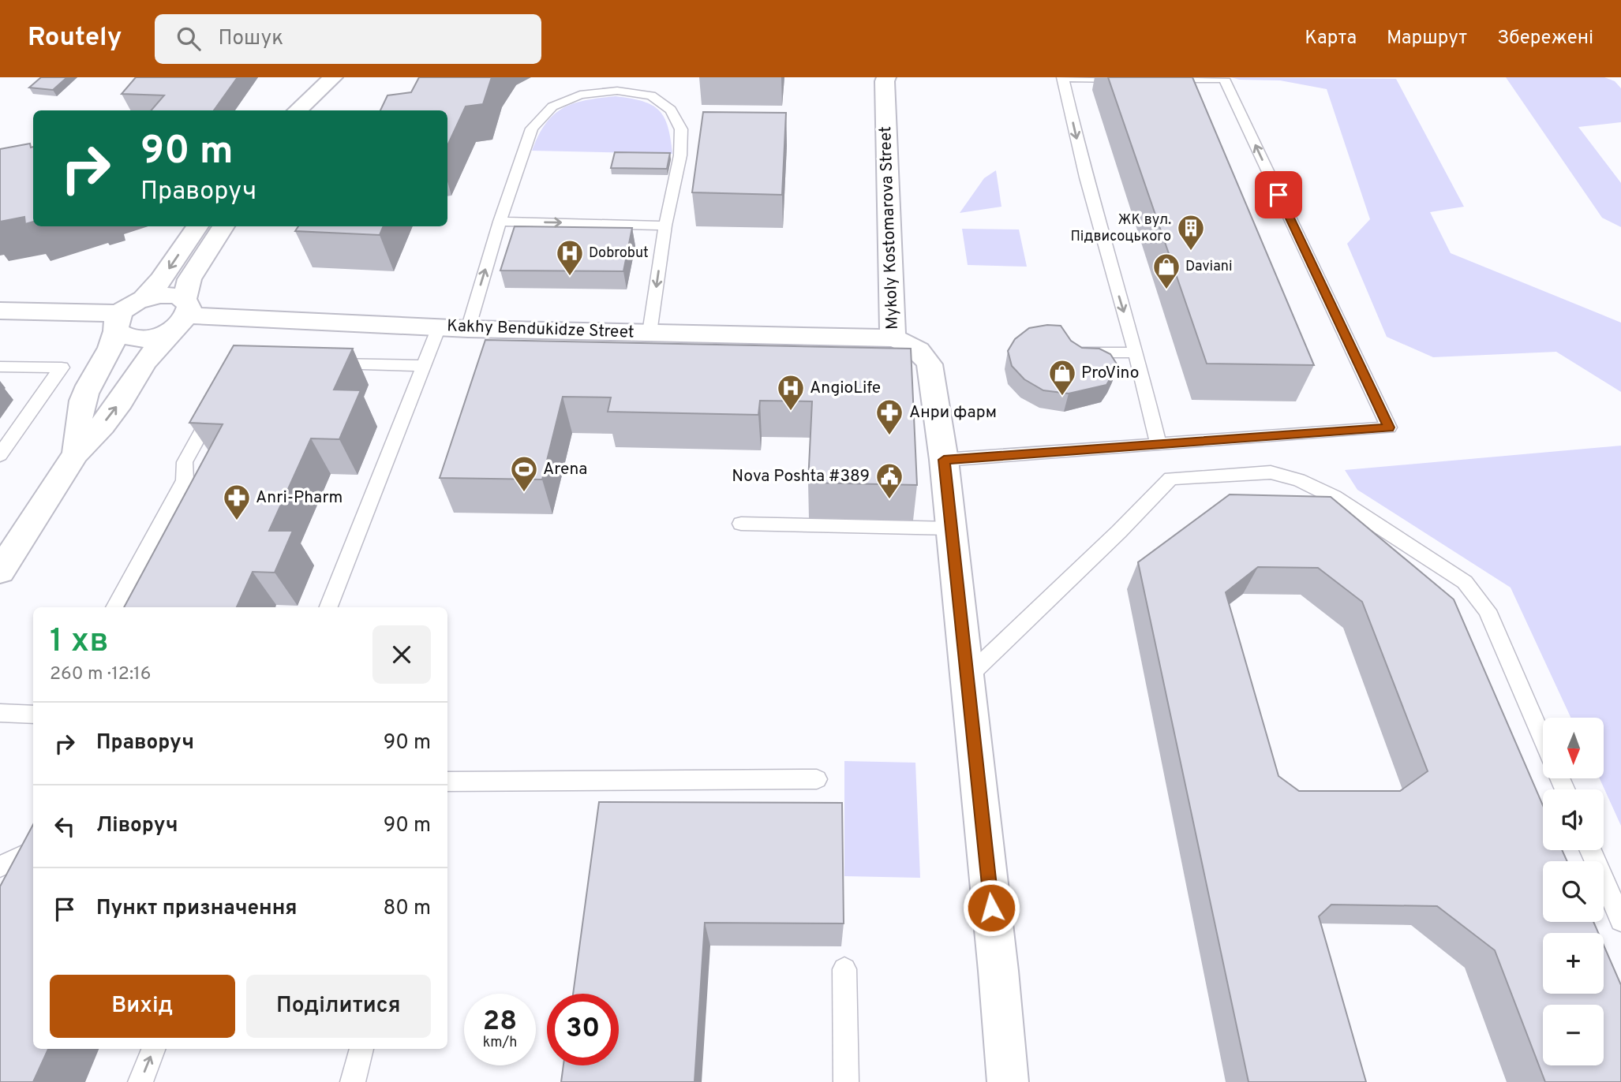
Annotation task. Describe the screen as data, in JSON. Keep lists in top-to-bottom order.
{
  "streets": {
    "street": ["Mykoly Kostomarova Street", "Kakhy Bendukidze Street"]
  },
  "crossings": [
    ["Mykoly Kostomarova Street", "Kakhy Bendukidze Street"]
  ],
  "places": {
    "building": ["ЖК вул. Підвисоцького"],
    "hospital": ["Dobrobut", "AngioLife"],
    "shop": ["Daviani", "ProVino"],
    "pharmacy": ["Анри фарм", "Anri-Pharm"],
    "sports": ["Arena"],
    "public building": ["Nova Poshta #389"]
  },
  "north": "bottom",
  "page": {
    "header": "Routely",
    "search": "Пошук",
    "nav": ["Карта", "Маршрут", "Збережені"],
    "turn": ["90 m", "Праворуч"],
    "heading": ["1 хв", "260 m · 12:16"],
    "list": [
      {
        "name": "Праворуч",
        "value": "90 m"
      },
      {
        "name": "Ліворуч",
        "value": "90 m"
      },
      {
        "name": "Пункт призначення",
        "value": "80 m"
      }
    ],
    "map_buttons": ["+", "−"],
    "buttons": ["Вихід", "Поділитися"],
    "speed": "28 km/h",
    "limit": "30"
  }
}
